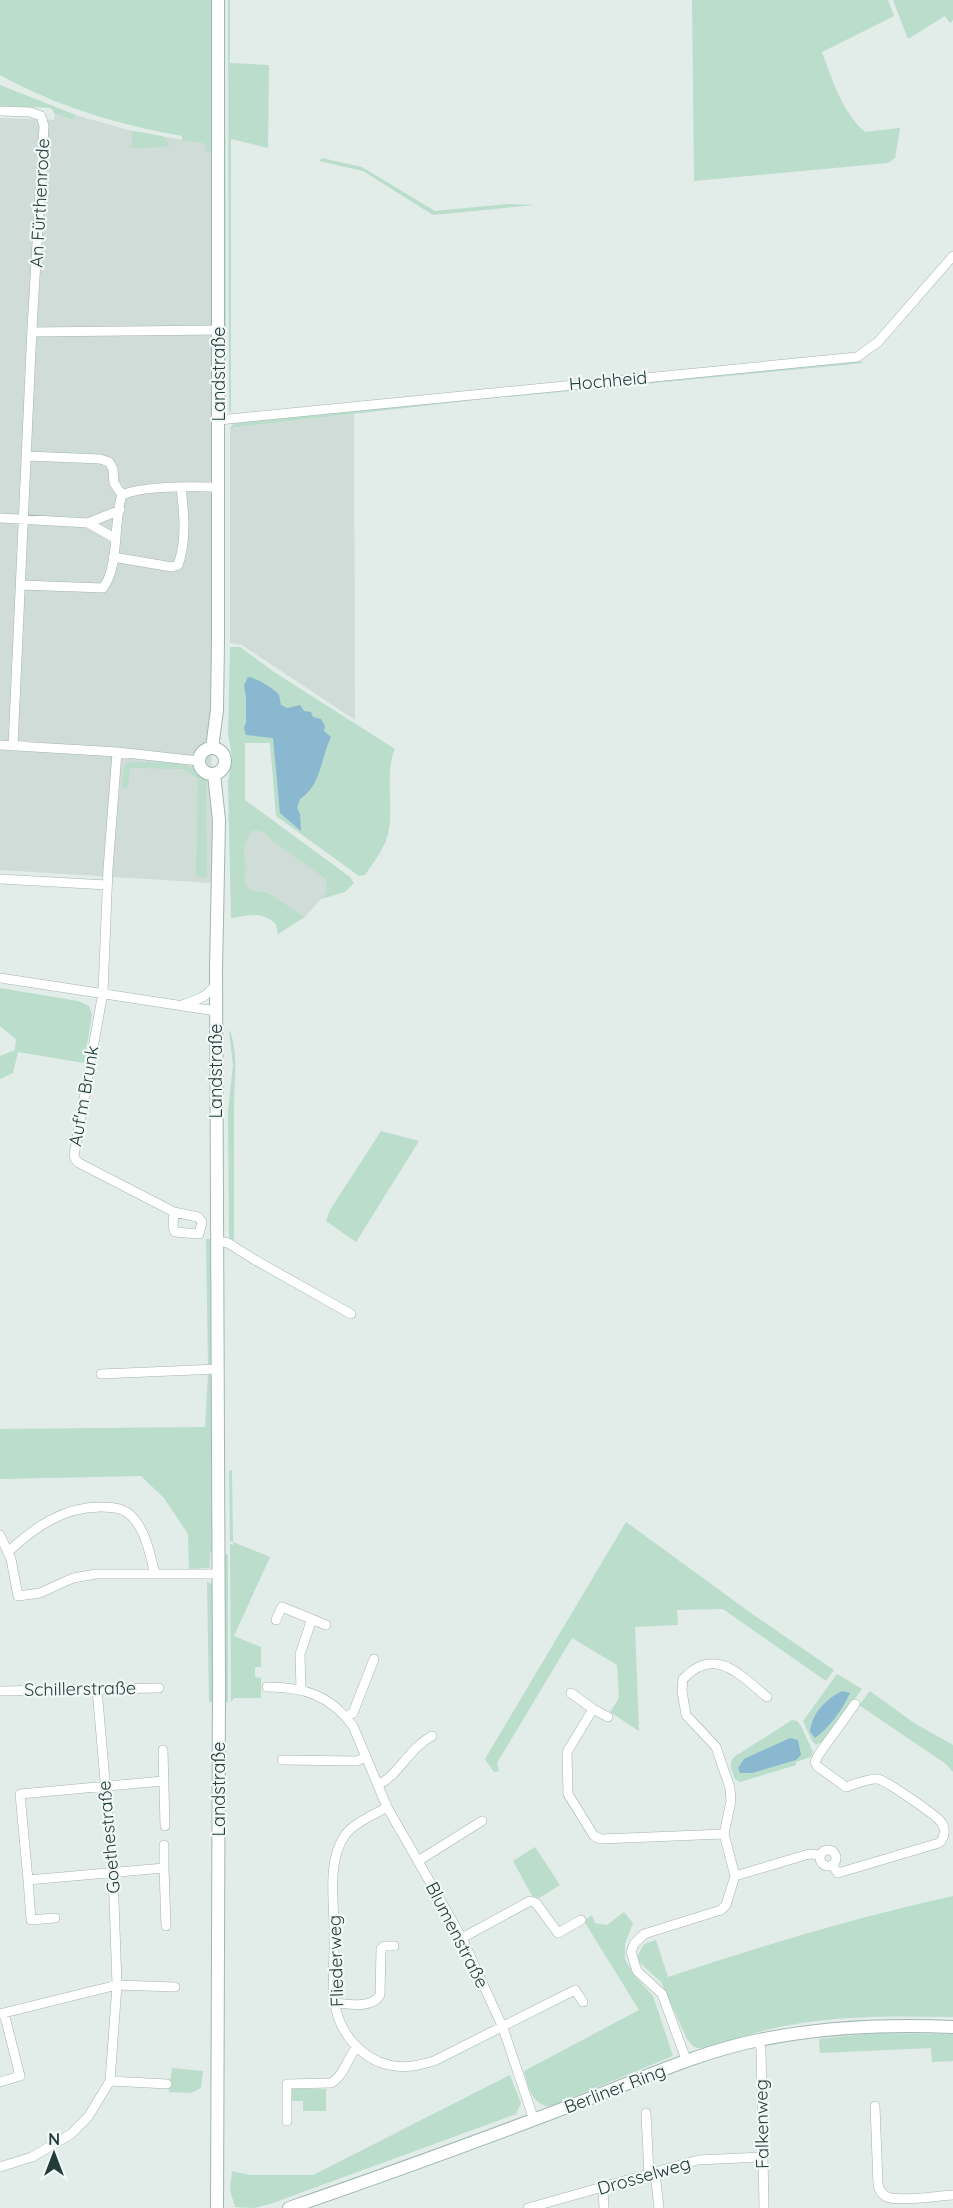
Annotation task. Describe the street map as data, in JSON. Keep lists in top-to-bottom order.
{
  "streets": {
    "street": [
      "An Fürthenrode",
      "Landstraße",
      "Hochheid",
      "Auf'm Brunk",
      "Schillerstraße",
      "Goethestraße",
      "Blumenstraße",
      "Fliederweg",
      "Berliner Ring",
      "Falkenweg",
      "Drosselweg"
    ]
  },
  "crossings": [
    ["Landstraße", "Hochheid"],
    ["Schillerstraße", "Goethestraße"],
    ["Blumenstraße", "Fliederweg"],
    ["Blumenstraße", "Berliner Ring"],
    ["Berliner Ring", "Falkenweg"],
    ["Falkenweg", "Drosselweg"]
  ],
  "north": "top"
}
